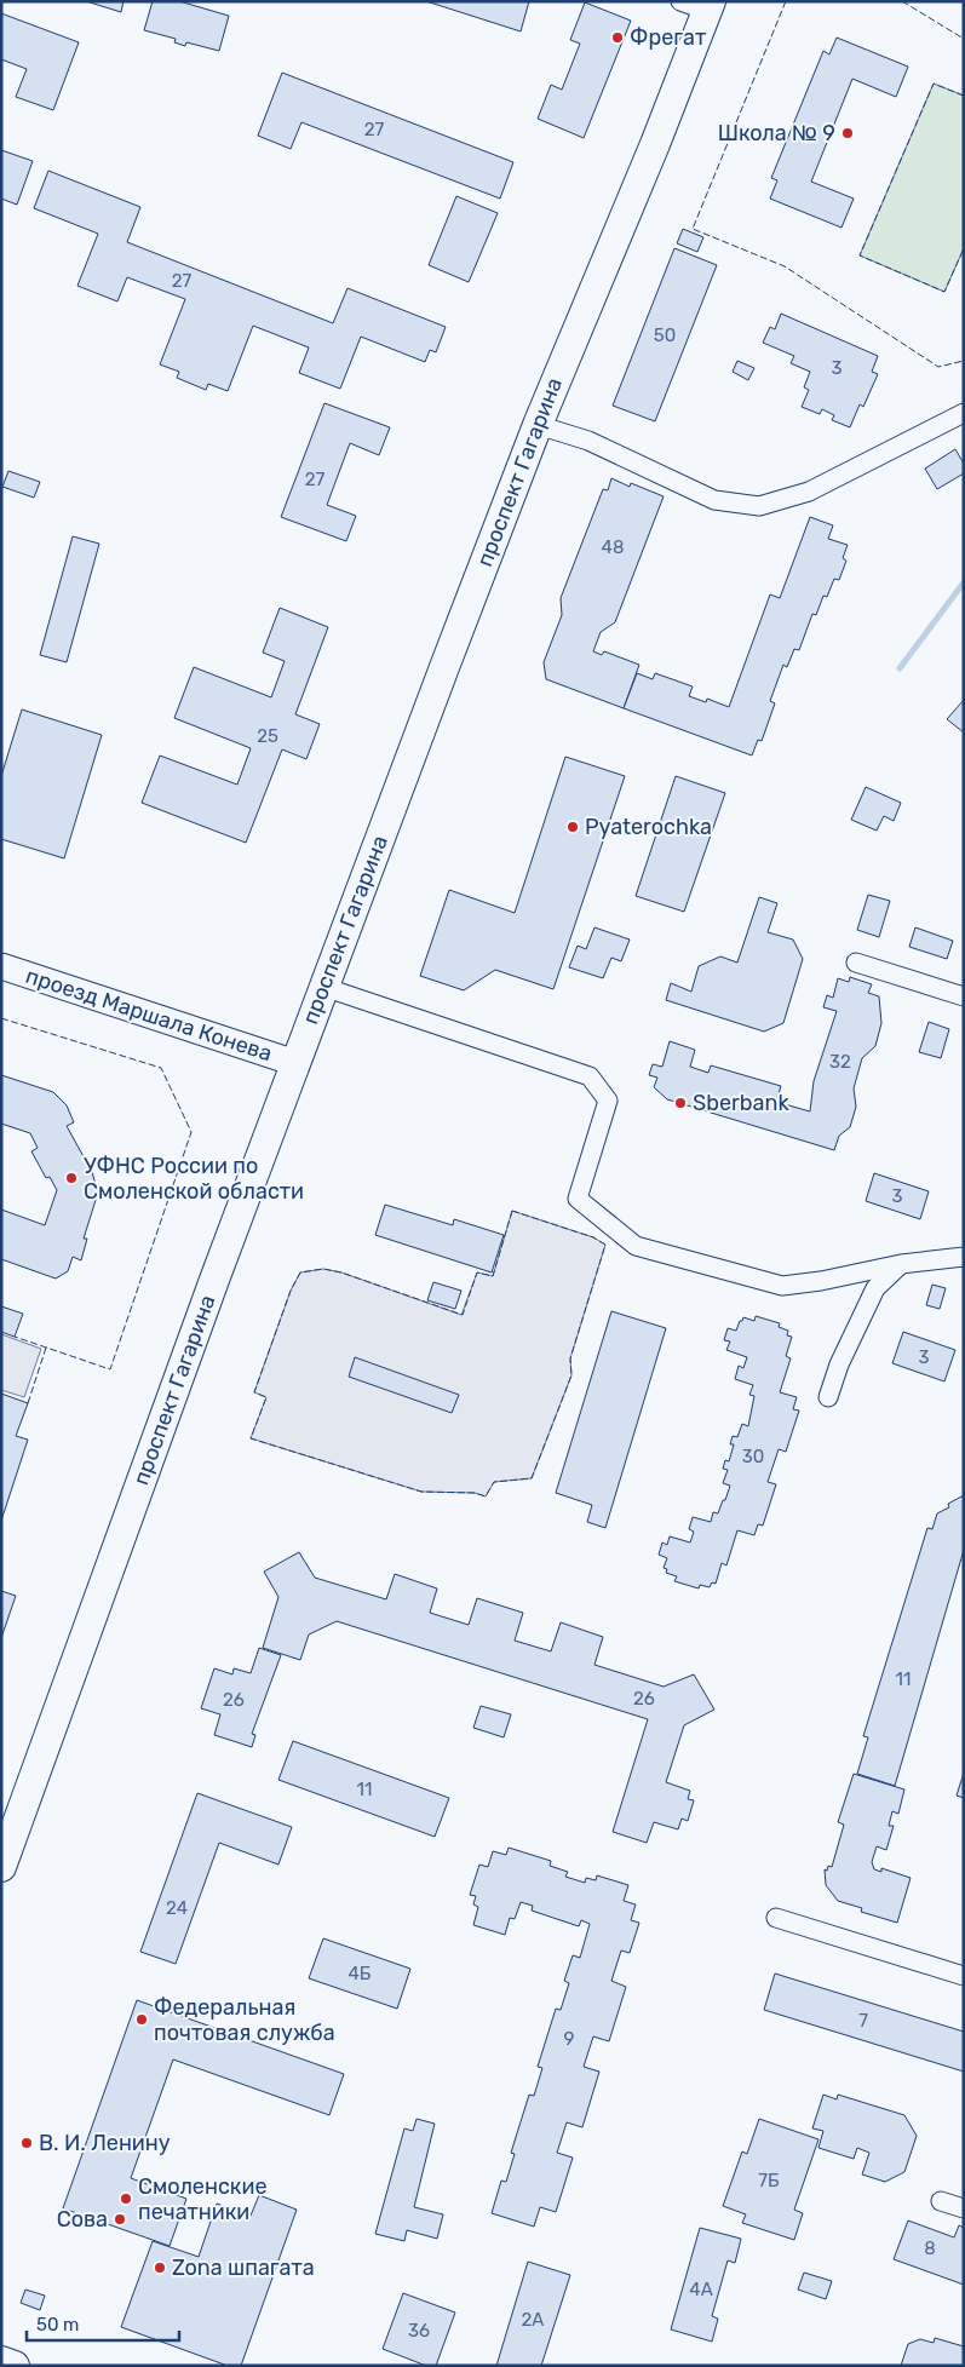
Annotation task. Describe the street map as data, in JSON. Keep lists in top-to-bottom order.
{
  "streets": {
    "main road": ["проспект Гагарина"],
    "street": ["проезд Маршала Конева"]
  },
  "crossings": [
    ["проспект Гагарина", "проезд Маршала Конева"]
  ],
  "places": [
    "Фрегат",
    "Школа № 9",
    "Pyaterochka",
    "Sberbank",
    "УФНС России по Смоленской области",
    "Федеральная почтовая служба",
    "В. И. Ленину",
    "Смоленские печатники",
    "Сова",
    "Zona шпагата"
  ],
  "house_numbers": [
    "27",
    "27",
    "50",
    "3",
    "27",
    "48",
    "25",
    "32",
    "3",
    "3",
    "30",
    "11",
    "26",
    "26",
    "11",
    "24",
    "4Б",
    "7",
    "9",
    "7Б",
    "8",
    "4А",
    "2А",
    "36"
  ],
  "scale_bar": "50 m"
}
